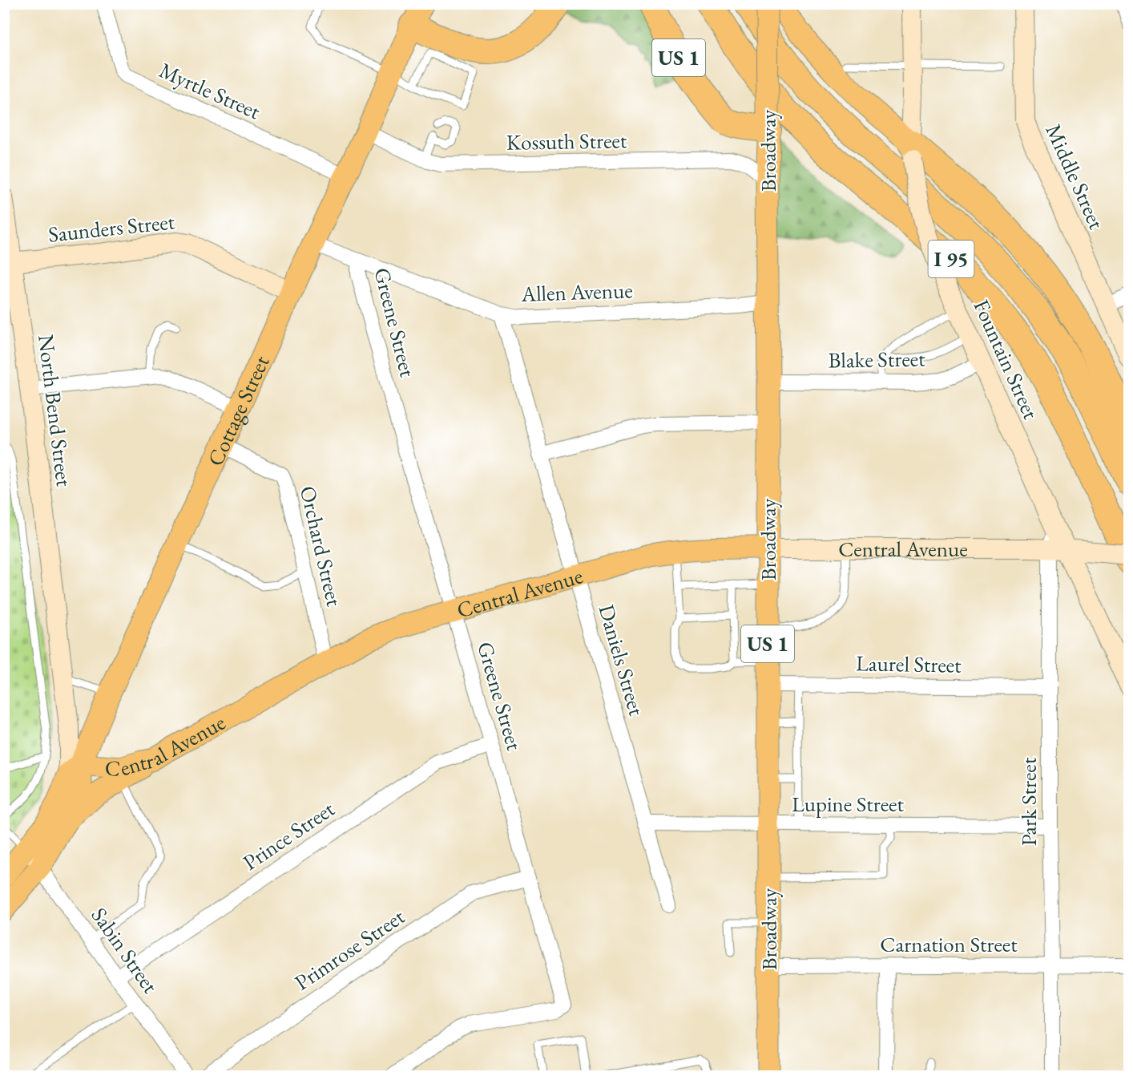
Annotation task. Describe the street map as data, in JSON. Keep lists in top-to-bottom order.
{
  "streets": {
    "highway": ["US 1", "I 95"],
    "main road": ["Broadway", "Cottage Street", "Central Avenue"],
    "street": [
      "Myrtle Street",
      "Kossuth Street",
      "Middle Street",
      "Saunders Street",
      "Allen Avenue",
      "Greene Street",
      "Blake Street",
      "Fountain Street",
      "North Bend Street",
      "Orchard Street",
      "Daniels Street",
      "Laurel Street",
      "Park Street",
      "Lupine Street",
      "Prince Street",
      "Carnation Street",
      "Primrose Street",
      "Sabin Street"
    ]
  },
  "crossings": [
    ["US 1", "Broadway"],
    ["Myrtle Street", "Cottage Street"],
    ["Kossuth Street", "Broadway"],
    ["Kossuth Street", "Cottage Street"],
    ["Broadway", "Allen Avenue"],
    ["Broadway", "Blake Street"],
    ["Broadway", "Central Avenue"],
    ["Broadway", "Laurel Street"],
    ["Broadway", "Lupine Street"],
    ["Broadway", "Carnation Street"],
    ["Saunders Street", "North Bend Street"],
    ["Saunders Street", "Cottage Street"],
    ["Allen Avenue", "Greene Street"],
    ["Allen Avenue", "Cottage Street"],
    ["Allen Avenue", "Daniels Street"],
    ["Greene Street", "Central Avenue"],
    ["Greene Street", "Prince Street"],
    ["Greene Street", "Primrose Street"],
    ["Blake Street", "Fountain Street"],
    ["Fountain Street", "Central Avenue"],
    ["Fountain Street", "Park Street"],
    ["North Bend Street", "Cottage Street"],
    ["North Bend Street", "Central Avenue"],
    ["Cottage Street", "Orchard Street"],
    ["Cottage Street", "Central Avenue"],
    ["Orchard Street", "Central Avenue"],
    ["Central Avenue", "Daniels Street"],
    ["Central Avenue", "Park Street"],
    ["Daniels Street", "Lupine Street"],
    ["Laurel Street", "Park Street"],
    ["Park Street", "Lupine Street"],
    ["Park Street", "Carnation Street"],
    ["Prince Street", "Sabin Street"]
  ]
}
